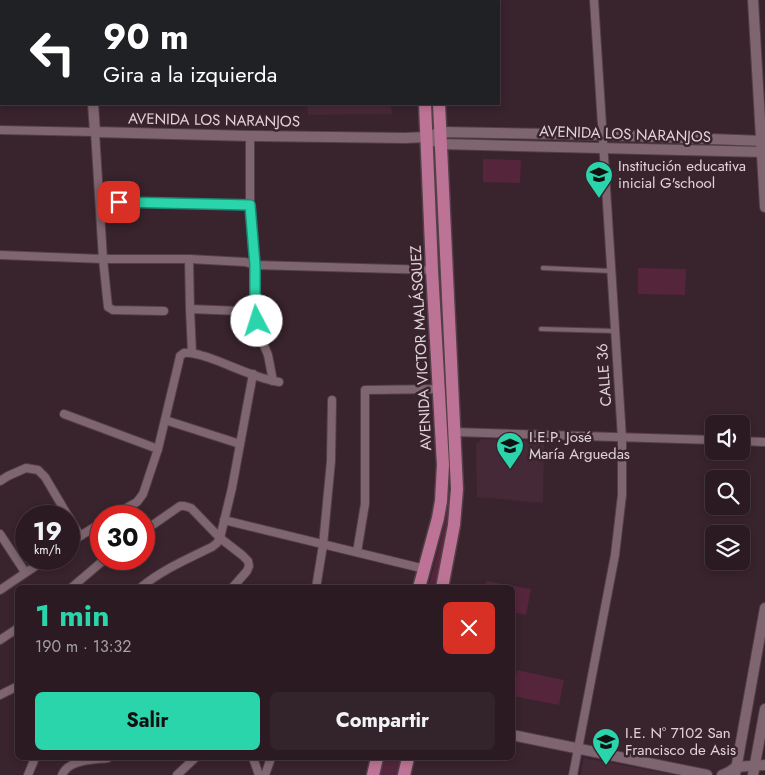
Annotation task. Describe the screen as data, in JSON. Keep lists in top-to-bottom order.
{
  "streets": {
    "main road": ["AVENIDA VICTOR MALÁSQUEZ"],
    "street": ["AVENIDA LOS NARANJOS", "CALLE 36"]
  },
  "crossings": [
    ["AVENIDA LOS NARANJOS", "AVENIDA VICTOR MALÁSQUEZ"],
    ["AVENIDA LOS NARANJOS", "CALLE 36"]
  ],
  "places": {
    "school or university": ["Institución educativa inicial G'school", "I.E.P. José María Arguedas", "I.E. N° 7102 San Francisco de Asis"]
  },
  "page": {
    "turn": ["90 m", "Gira a la izquierda"],
    "speed": "19 km/h",
    "limit": "30",
    "heading": ["1 min", "190 m · 13:32"],
    "buttons": ["Salir", "Compartir"]
  }
}
